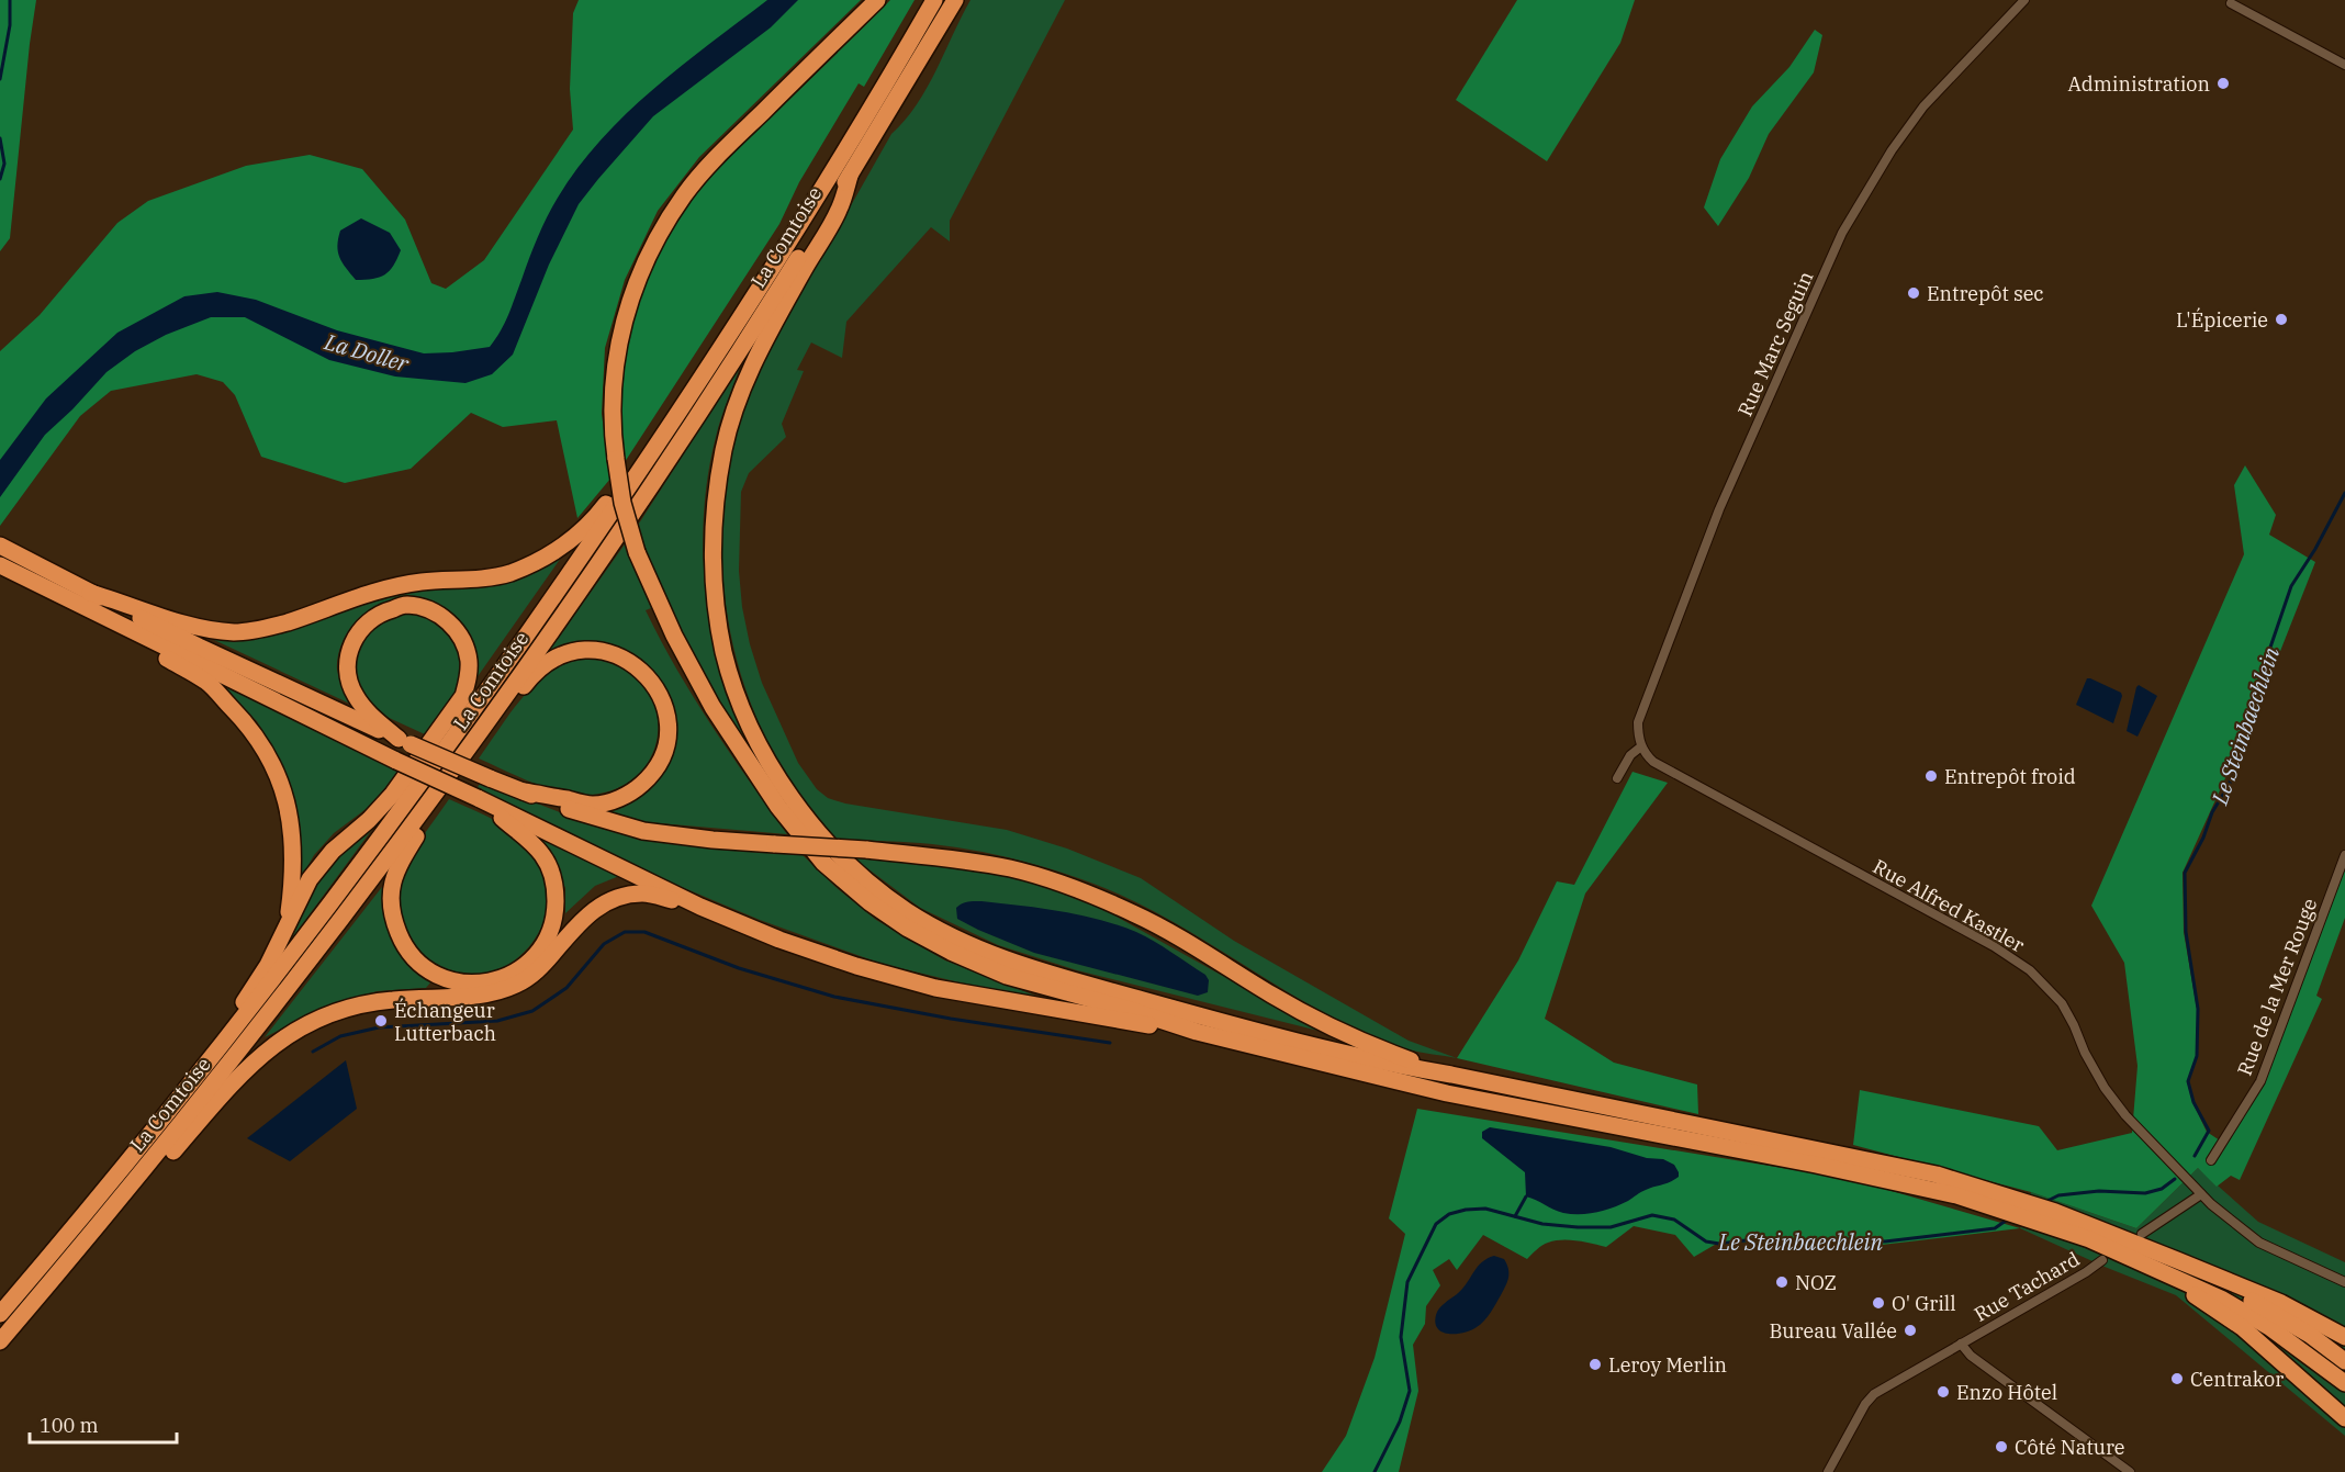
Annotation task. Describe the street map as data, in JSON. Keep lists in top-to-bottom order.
{
  "streets": {
    "highway": ["La Comtoise"],
    "street": [
      "Rue Marc Seguin",
      "Rue Alfred Kastler",
      "Rue de la Mer Rouge",
      "Rue Tachard"
    ]
  },
  "crossings": [
    ["Rue Marc Seguin", "Rue Alfred Kastler"]
  ],
  "water": ["La Doller", "Le Steinbaechlein"],
  "places": [
    "Administration",
    "Entrepôt sec",
    "L'Épicerie",
    "Entrepôt froid",
    "Échangeur Lutterbach",
    "NOZ",
    "O' Grill",
    "Bureau Vallée",
    "Leroy Merlin",
    "Centrakor",
    "Enzo Hôtel",
    "Côté Nature"
  ],
  "scale_bar": "100 m"
}
